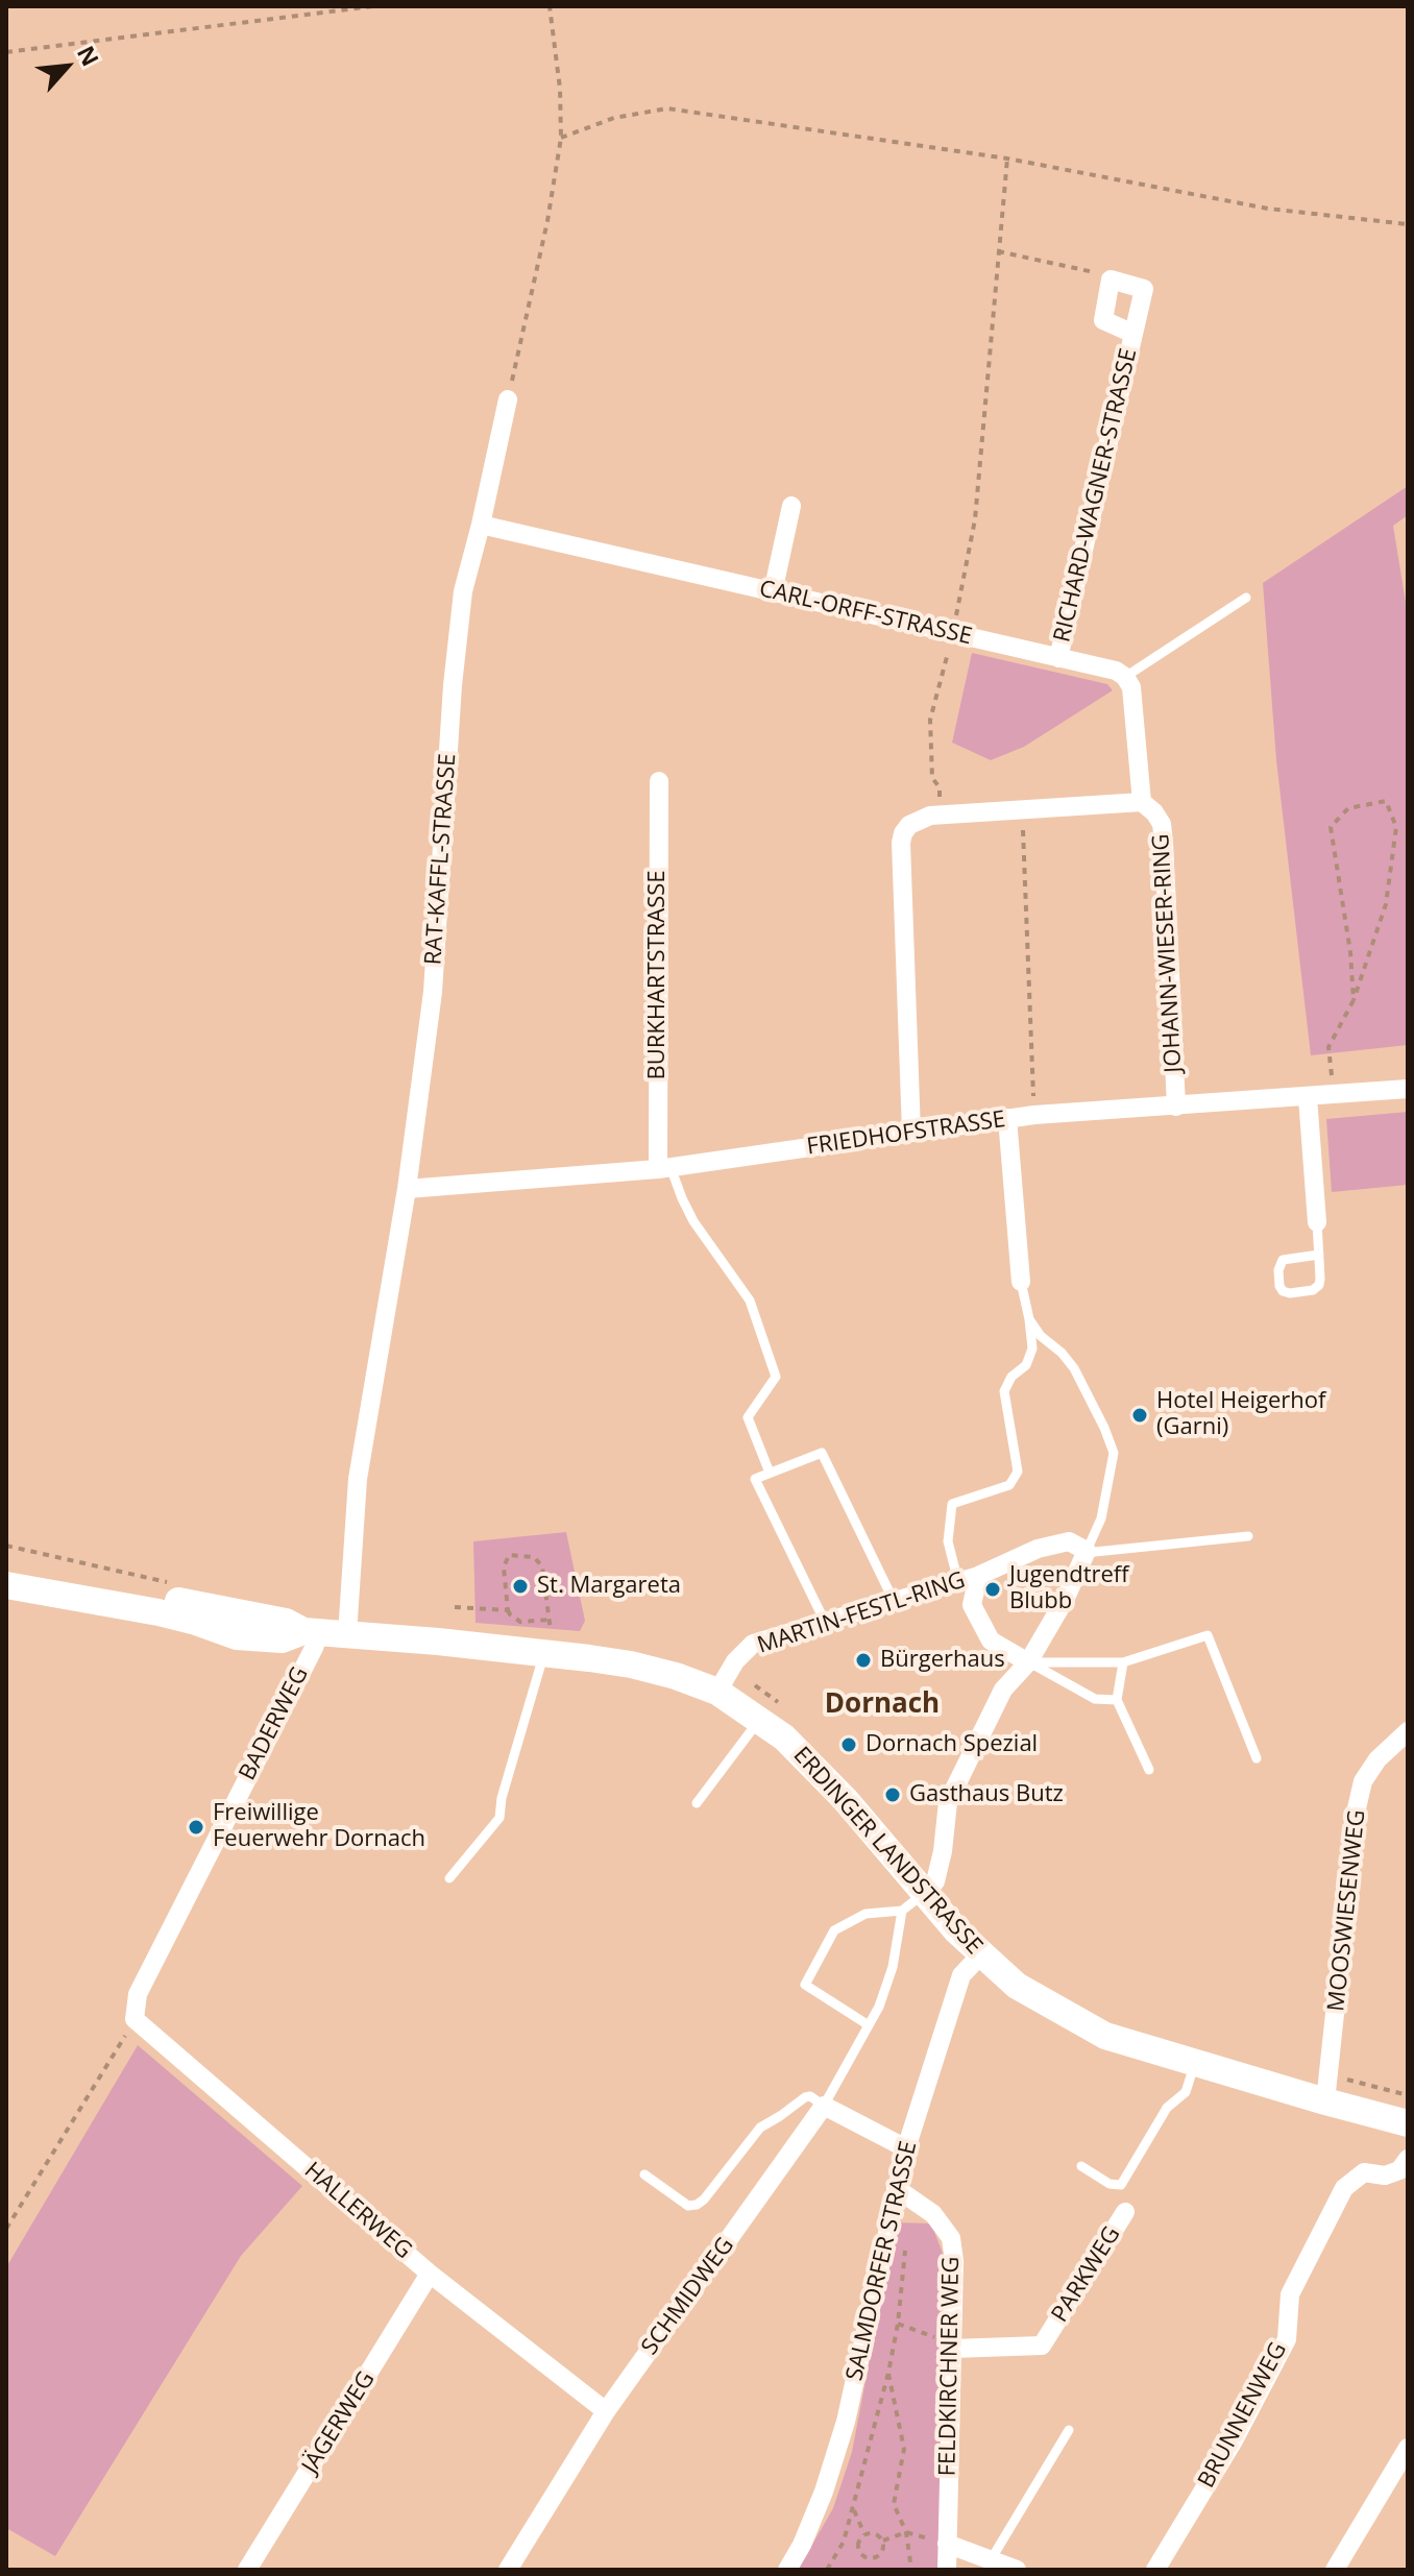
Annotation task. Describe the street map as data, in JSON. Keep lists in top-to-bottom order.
{
  "streets": {
    "street": [
      "RICHARD-WAGNER-STRASSE",
      "CARL-ORFF-STRASSE",
      "RAT-KAFFL-STRASSE",
      "JOHANN-WIESER-RING",
      "BURKHARTSTRASSE",
      "FRIEDHOFSTRASSE",
      "MARTIN-FESTL-RING",
      "BADERWEG",
      "ERDINGER LANDSTRASSE",
      "MOOSWIESENWEG",
      "HALLERWEG",
      "SALMDORFER STRASSE",
      "PARKWEG",
      "SCHMIDWEG",
      "FELDKIRCHNER WEG",
      "BRUNNENWEG",
      "JÄGERWEG"
    ]
  },
  "crossings": [
    ["RICHARD-WAGNER-STRASSE", "CARL-ORFF-STRASSE"],
    ["CARL-ORFF-STRASSE", "RAT-KAFFL-STRASSE"],
    ["RAT-KAFFL-STRASSE", "FRIEDHOFSTRASSE"],
    ["RAT-KAFFL-STRASSE", "ERDINGER LANDSTRASSE"],
    ["JOHANN-WIESER-RING", "FRIEDHOFSTRASSE"],
    ["BURKHARTSTRASSE", "FRIEDHOFSTRASSE"],
    ["MARTIN-FESTL-RING", "ERDINGER LANDSTRASSE"],
    ["BADERWEG", "ERDINGER LANDSTRASSE"],
    ["BADERWEG", "HALLERWEG"],
    ["ERDINGER LANDSTRASSE", "MOOSWIESENWEG"],
    ["ERDINGER LANDSTRASSE", "SALMDORFER STRASSE"],
    ["HALLERWEG", "SCHMIDWEG"],
    ["HALLERWEG", "JÄGERWEG"],
    ["SALMDORFER STRASSE", "FELDKIRCHNER WEG"],
    ["PARKWEG", "FELDKIRCHNER WEG"]
  ],
  "districts": ["Dornach"],
  "places": [
    "Hotel Heigerhof (Garni)",
    "St. Margareta",
    "Jugendtreff Blubb",
    "Bürgerhaus",
    "Dornach Spezial",
    "Gasthaus Butz",
    "Freiwillige Feuerwehr Dornach"
  ],
  "north": "top right"
}
